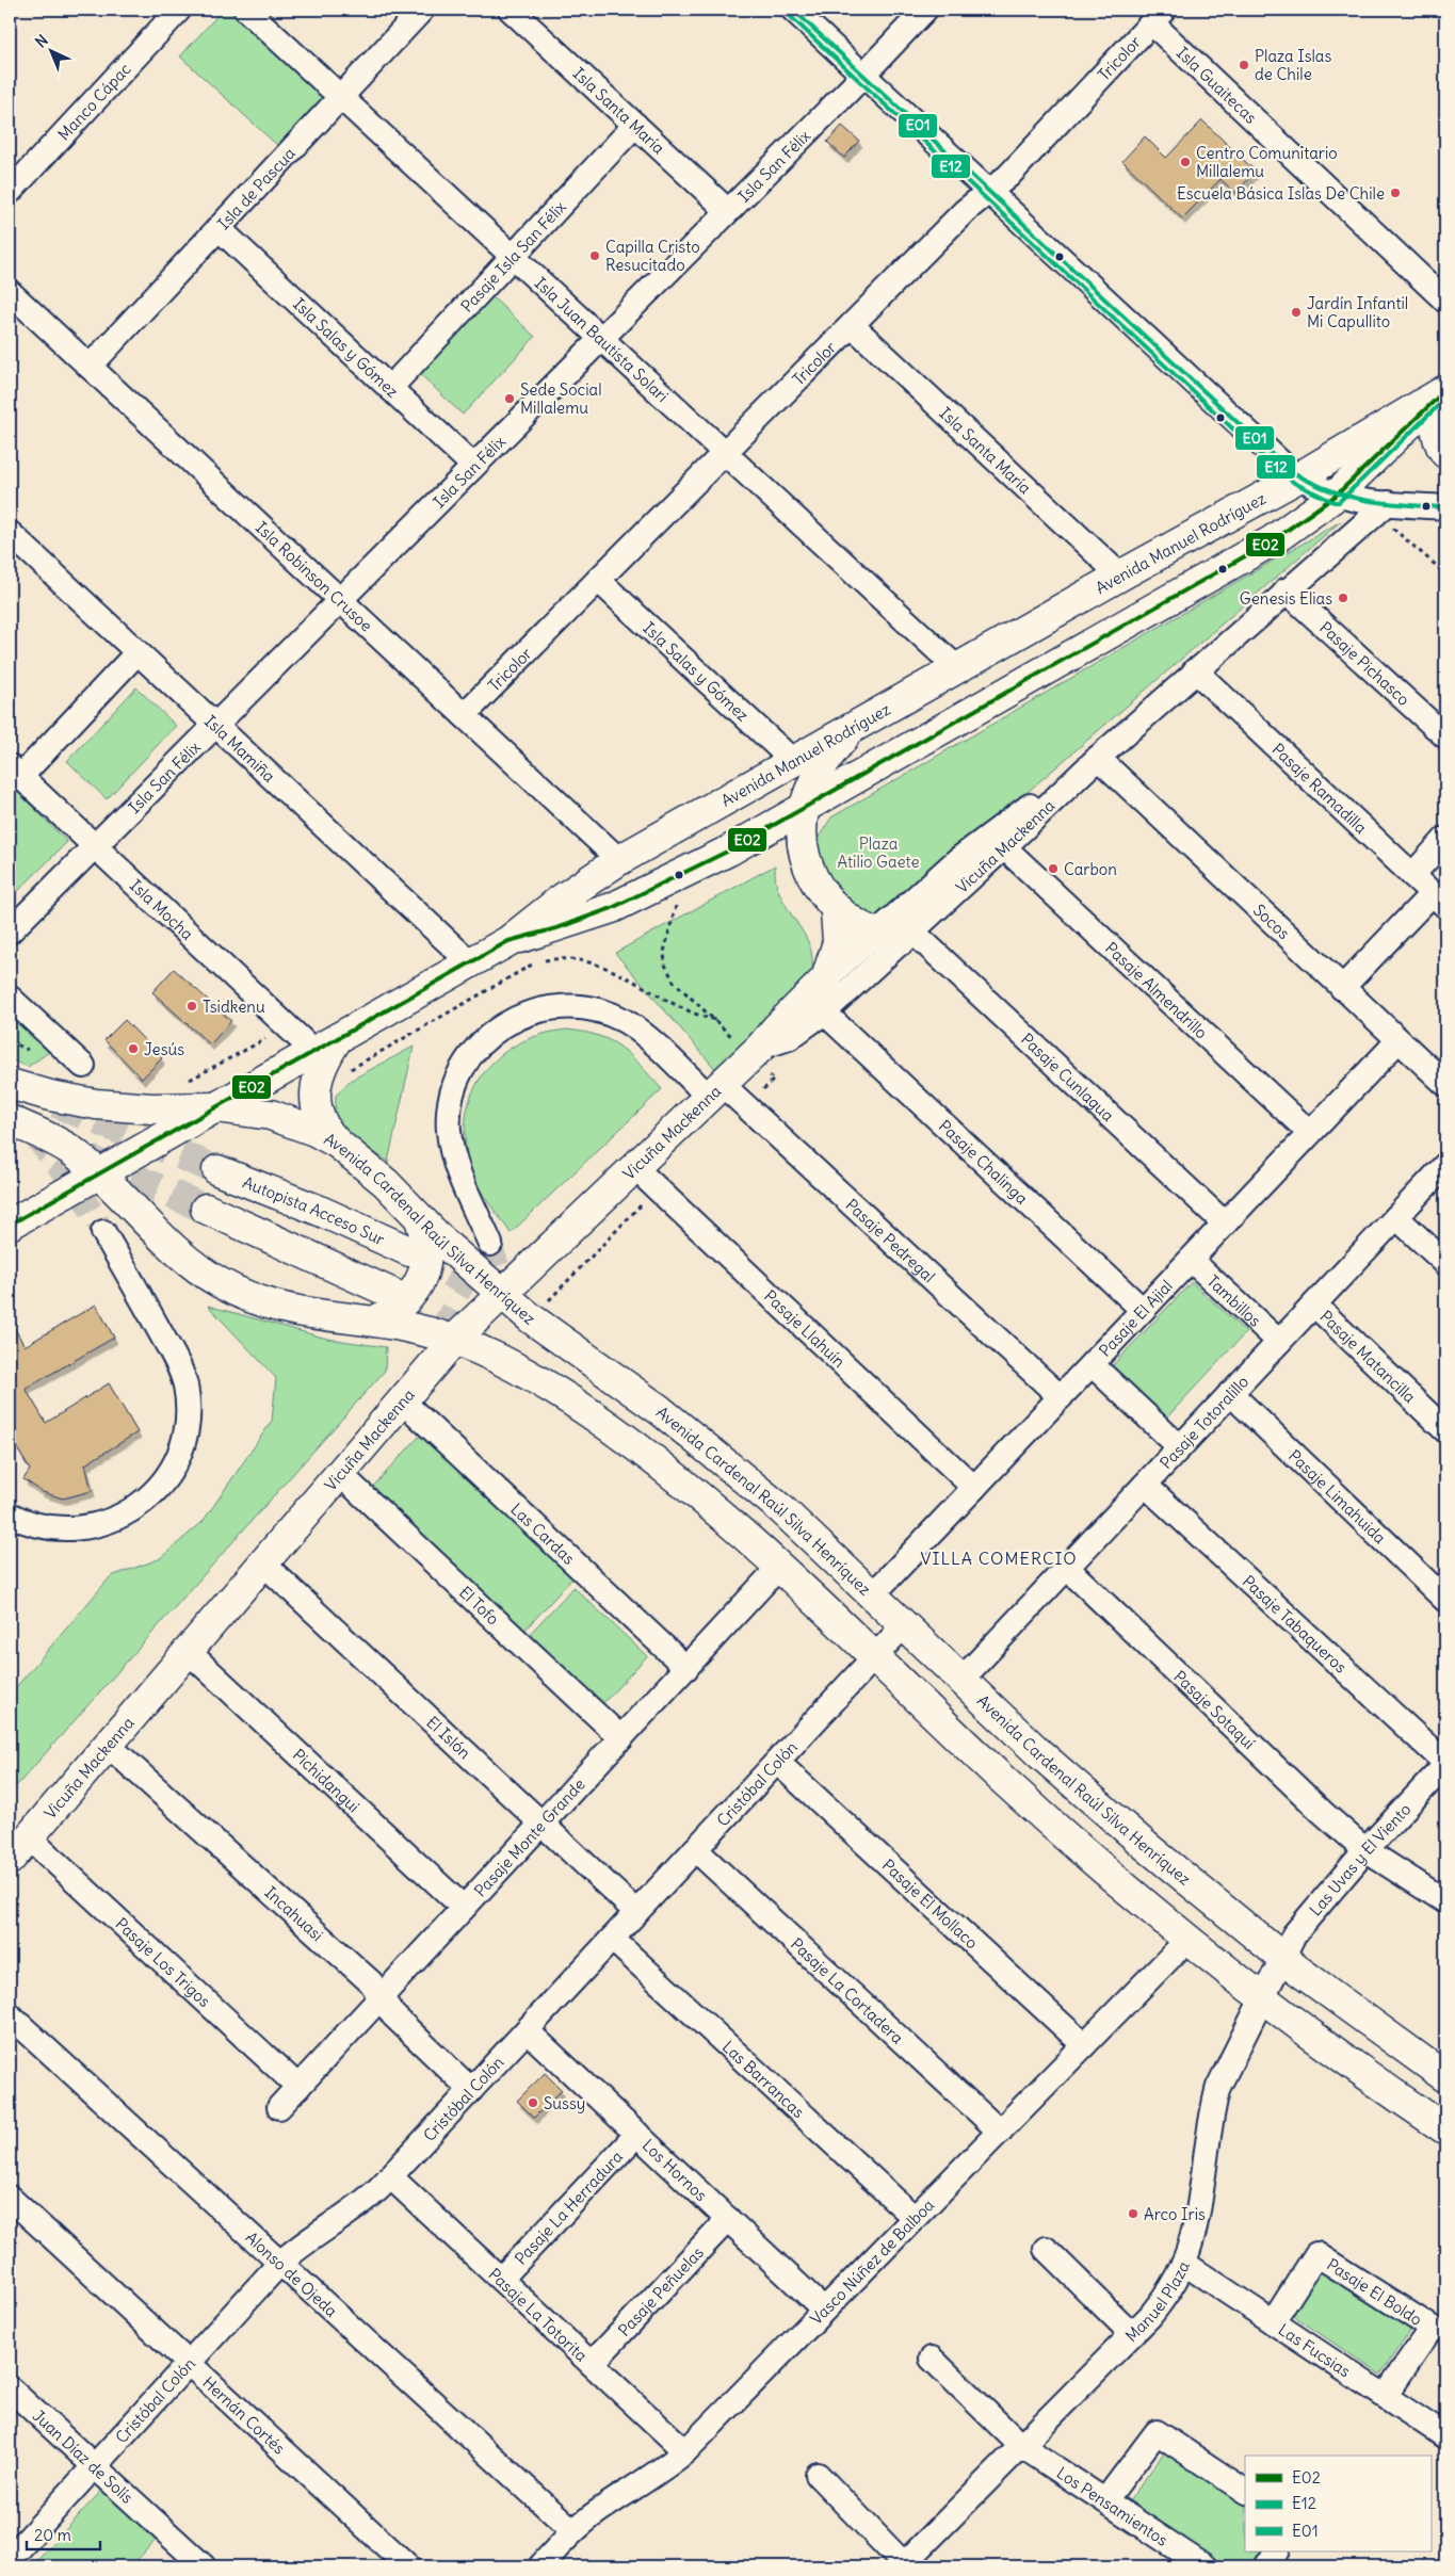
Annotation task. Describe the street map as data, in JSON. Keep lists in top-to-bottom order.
{
  "streets": {
    "main road": [
      "Avenida Manuel Rodríguez",
      "Vicuña Mackenna",
      "Autopista Acceso Sur",
      "Avenida Cardenal Raúl Silva Henríquez"
    ],
    "street": [
      "Tricolor",
      "Isla Guaitecas",
      "Manco Cápac",
      "Isla Santa María",
      "Isla San Félix",
      "Isla de Pascua",
      "Pasaje Isla San Félix",
      "Isla Juan Bautista Solari",
      "Isla Salas y Gómez",
      "Isla Robinson Crusoe",
      "Pasaje Pichasco",
      "Isla Mamiña",
      "Pasaje Ramadilla",
      "Isla Mocha",
      "Socos",
      "Pasaje Almendrillo",
      "Pasaje Cunlagua",
      "Pasaje Chalinga",
      "Pasaje Pedregal",
      "Tambillos",
      "Pasaje El Ajial",
      "Pasaje Llahuín",
      "Pasaje Matancilla",
      "Pasaje Totoralillo",
      "Pasaje Limahuida",
      "Las Cardas",
      "El Tofo",
      "Pasaje Tabaqueros",
      "Pasaje Sotaquí",
      "El Islón",
      "Pichidangui",
      "Cristóbal Colón",
      "Pasaje Monte Grande",
      "Las Uvas y El Viento",
      "Pasaje El Mollaco",
      "Incahuasi",
      "Pasaje Los Trigos",
      "Pasaje La Cortadera",
      "Las Barrancas",
      "Los Hornos",
      "Pasaje La Herradura",
      "Vasco Núñez de Balboa",
      "Alonso de Ojeda",
      "Pasaje Peñuelas",
      "Pasaje El Boldo",
      "Manuel Plaza",
      "Pasaje La Totorita",
      "Las Fucsias",
      "Hernán Cortés",
      "Juan Díaz de Solís",
      "Los Pensamientos"
    ]
  },
  "crossings": [
    ["Tricolor", "Isla Guaitecas"],
    ["Tricolor", "Isla Santa María"],
    ["Tricolor", "Isla Juan Bautista Solari"],
    ["Tricolor", "Isla Salas y Gómez"],
    ["Tricolor", "Isla Robinson Crusoe"],
    ["Isla Santa María", "Isla San Félix"],
    ["Isla Santa María", "Pasaje Isla San Félix"],
    ["Isla Santa María", "Avenida Manuel Rodríguez"],
    ["Isla San Félix", "Isla Juan Bautista Solari"],
    ["Isla San Félix", "Isla Salas y Gómez"],
    ["Isla San Félix", "Isla Robinson Crusoe"],
    ["Isla San Félix", "Isla Mamiña"],
    ["Isla San Félix", "Isla Mocha"],
    ["Isla de Pascua", "Isla Juan Bautista Solari"],
    ["Isla de Pascua", "Isla Salas y Gómez"],
    ["Isla de Pascua", "Isla Robinson Crusoe"],
    ["Pasaje Isla San Félix", "Isla Juan Bautista Solari"],
    ["Pasaje Isla San Félix", "Isla Salas y Gómez"],
    ["Isla Juan Bautista Solari", "Avenida Manuel Rodríguez"],
    ["Isla Salas y Gómez", "Avenida Manuel Rodríguez"],
    ["Avenida Manuel Rodríguez", "Isla Robinson Crusoe"],
    ["Avenida Manuel Rodríguez", "Isla Mamiña"],
    ["Avenida Manuel Rodríguez", "Isla Mocha"],
    ["Avenida Manuel Rodríguez", "Avenida Cardenal Raúl Silva Henríquez"],
    ["Pasaje Pichasco", "Vicuña Mackenna"],
    ["Pasaje Ramadilla", "Vicuña Mackenna"],
    ["Vicuña Mackenna", "Socos"],
    ["Vicuña Mackenna", "Pasaje Almendrillo"],
    ["Vicuña Mackenna", "Pasaje Cunlagua"],
    ["Vicuña Mackenna", "Pasaje Chalinga"],
    ["Vicuña Mackenna", "Avenida Cardenal Raúl Silva Henríquez"],
    ["Vicuña Mackenna", "Pasaje Pedregal"],
    ["Vicuña Mackenna", "Pasaje Llahuín"],
    ["Vicuña Mackenna", "Las Cardas"],
    ["Vicuña Mackenna", "El Tofo"],
    ["Vicuña Mackenna", "El Islón"],
    ["Vicuña Mackenna", "Pichidangui"],
    ["Vicuña Mackenna", "Incahuasi"],
    ["Vicuña Mackenna", "Pasaje Los Trigos"],
    ["Socos", "Pasaje El Ajial"],
    ["Pasaje Almendrillo", "Pasaje El Ajial"],
    ["Pasaje Cunlagua", "Pasaje El Ajial"],
    ["Pasaje Chalinga", "Pasaje El Ajial"],
    ["Avenida Cardenal Raúl Silva Henríquez", "Pasaje El Ajial"],
    ["Avenida Cardenal Raúl Silva Henríquez", "Pasaje Totoralillo"],
    ["Avenida Cardenal Raúl Silva Henríquez", "Cristóbal Colón"],
    ["Avenida Cardenal Raúl Silva Henríquez", "Las Uvas y El Viento"],
    ["Avenida Cardenal Raúl Silva Henríquez", "Manuel Plaza"],
    ["Pasaje Pedregal", "Pasaje El Ajial"],
    ["Tambillos", "Pasaje El Ajial"],
    ["Tambillos", "Pasaje Totoralillo"],
    ["Pasaje El Ajial", "Pasaje Llahuín"],
    ["Pasaje Matancilla", "Pasaje Totoralillo"],
    ["Pasaje Totoralillo", "Pasaje Limahuida"],
    ["Pasaje Totoralillo", "Pasaje Tabaqueros"],
    ["Pasaje Totoralillo", "Pasaje Sotaquí"],
    ["Las Cardas", "Pasaje Monte Grande"],
    ["El Tofo", "Pasaje Monte Grande"],
    ["Pasaje Tabaqueros", "Las Uvas y El Viento"],
    ["Pasaje Sotaquí", "Las Uvas y El Viento"],
    ["El Islón", "Cristóbal Colón"],
    ["El Islón", "Pasaje Monte Grande"],
    ["Pichidangui", "Pasaje Monte Grande"],
    ["Cristóbal Colón", "Pasaje El Mollaco"],
    ["Cristóbal Colón", "Incahuasi"],
    ["Cristóbal Colón", "Pasaje La Cortadera"],
    ["Cristóbal Colón", "Las Barrancas"],
    ["Cristóbal Colón", "Los Hornos"],
    ["Cristóbal Colón", "Alonso de Ojeda"],
    ["Cristóbal Colón", "Pasaje La Totorita"],
    ["Cristóbal Colón", "Hernán Cortés"],
    ["Cristóbal Colón", "Juan Díaz de Solís"],
    ["Pasaje Monte Grande", "Incahuasi"],
    ["Pasaje Monte Grande", "Pasaje Los Trigos"],
    ["Las Uvas y El Viento", "Manuel Plaza"],
    ["Pasaje El Mollaco", "Vasco Núñez de Balboa"],
    ["Pasaje La Cortadera", "Vasco Núñez de Balboa"],
    ["Las Barrancas", "Vasco Núñez de Balboa"],
    ["Los Hornos", "Pasaje La Herradura"],
    ["Los Hornos", "Vasco Núñez de Balboa"],
    ["Los Hornos", "Pasaje Peñuelas"],
    ["Pasaje La Herradura", "Pasaje La Totorita"],
    ["Vasco Núñez de Balboa", "Alonso de Ojeda"],
    ["Vasco Núñez de Balboa", "Pasaje La Totorita"],
    ["Pasaje Peñuelas", "Pasaje La Totorita"],
    ["Pasaje El Boldo", "Las Fucsias"],
    ["Manuel Plaza", "Las Fucsias"],
    ["Manuel Plaza", "Los Pensamientos"]
  ],
  "districts": ["VILLA COMERCIO"],
  "parks": ["Plaza Atilio Gaete"],
  "places": [
    "Plaza Islas de Chile",
    "Centro Comunitario Millalemu",
    "Escuela Básica Islas De Chile",
    "Capilla Cristo Resucitado",
    "Jardín Infantil Mi Capullito",
    "Sede Social Millalemu",
    "Genesis Elias",
    "Carbon",
    "Tsidkenu",
    "Jesús",
    "Sussy",
    "Arco Iris"
  ],
  "lines": ["transit line E01", "transit line E12", "transit line E02"],
  "legend": ["E02", "E12", "E01"],
  "scale_bar": "20 m",
  "north": "top left"
}
